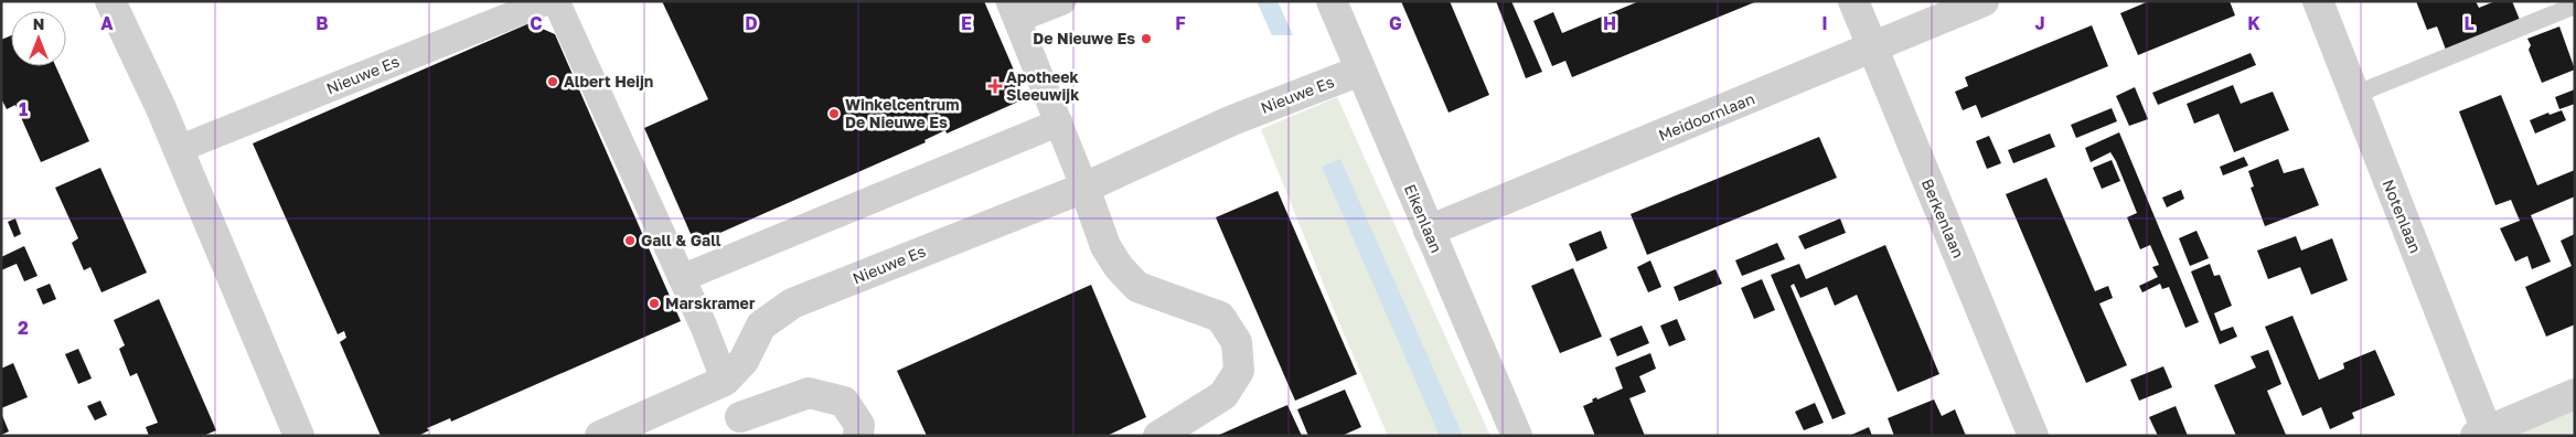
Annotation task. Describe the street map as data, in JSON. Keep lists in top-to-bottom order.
{
  "streets": {
    "street": [
      "Nieuwe Es",
      "Meidoornlaan",
      "Notenlaan",
      "Eikenlaan",
      "Berkenlaan"
    ]
  },
  "crossings": [
    ["Nieuwe Es", "Eikenlaan"],
    ["Meidoornlaan", "Eikenlaan"],
    ["Meidoornlaan", "Berkenlaan"]
  ],
  "places": {
    "other": [
      "De Nieuwe Es",
      "Albert Heijn",
      "Winkelcentrum De Nieuwe Es",
      "Gall & Gall",
      "Marskramer"
    ],
    "health": ["Apotheek Sleeuwijk"]
  },
  "north": "top",
  "grid": {
    "columns": [
      "A",
      "B",
      "C",
      "D",
      "E",
      "F",
      "G",
      "H",
      "I",
      "J",
      "K",
      "L"
    ],
    "rows": ["1", "2"]
  }
}
